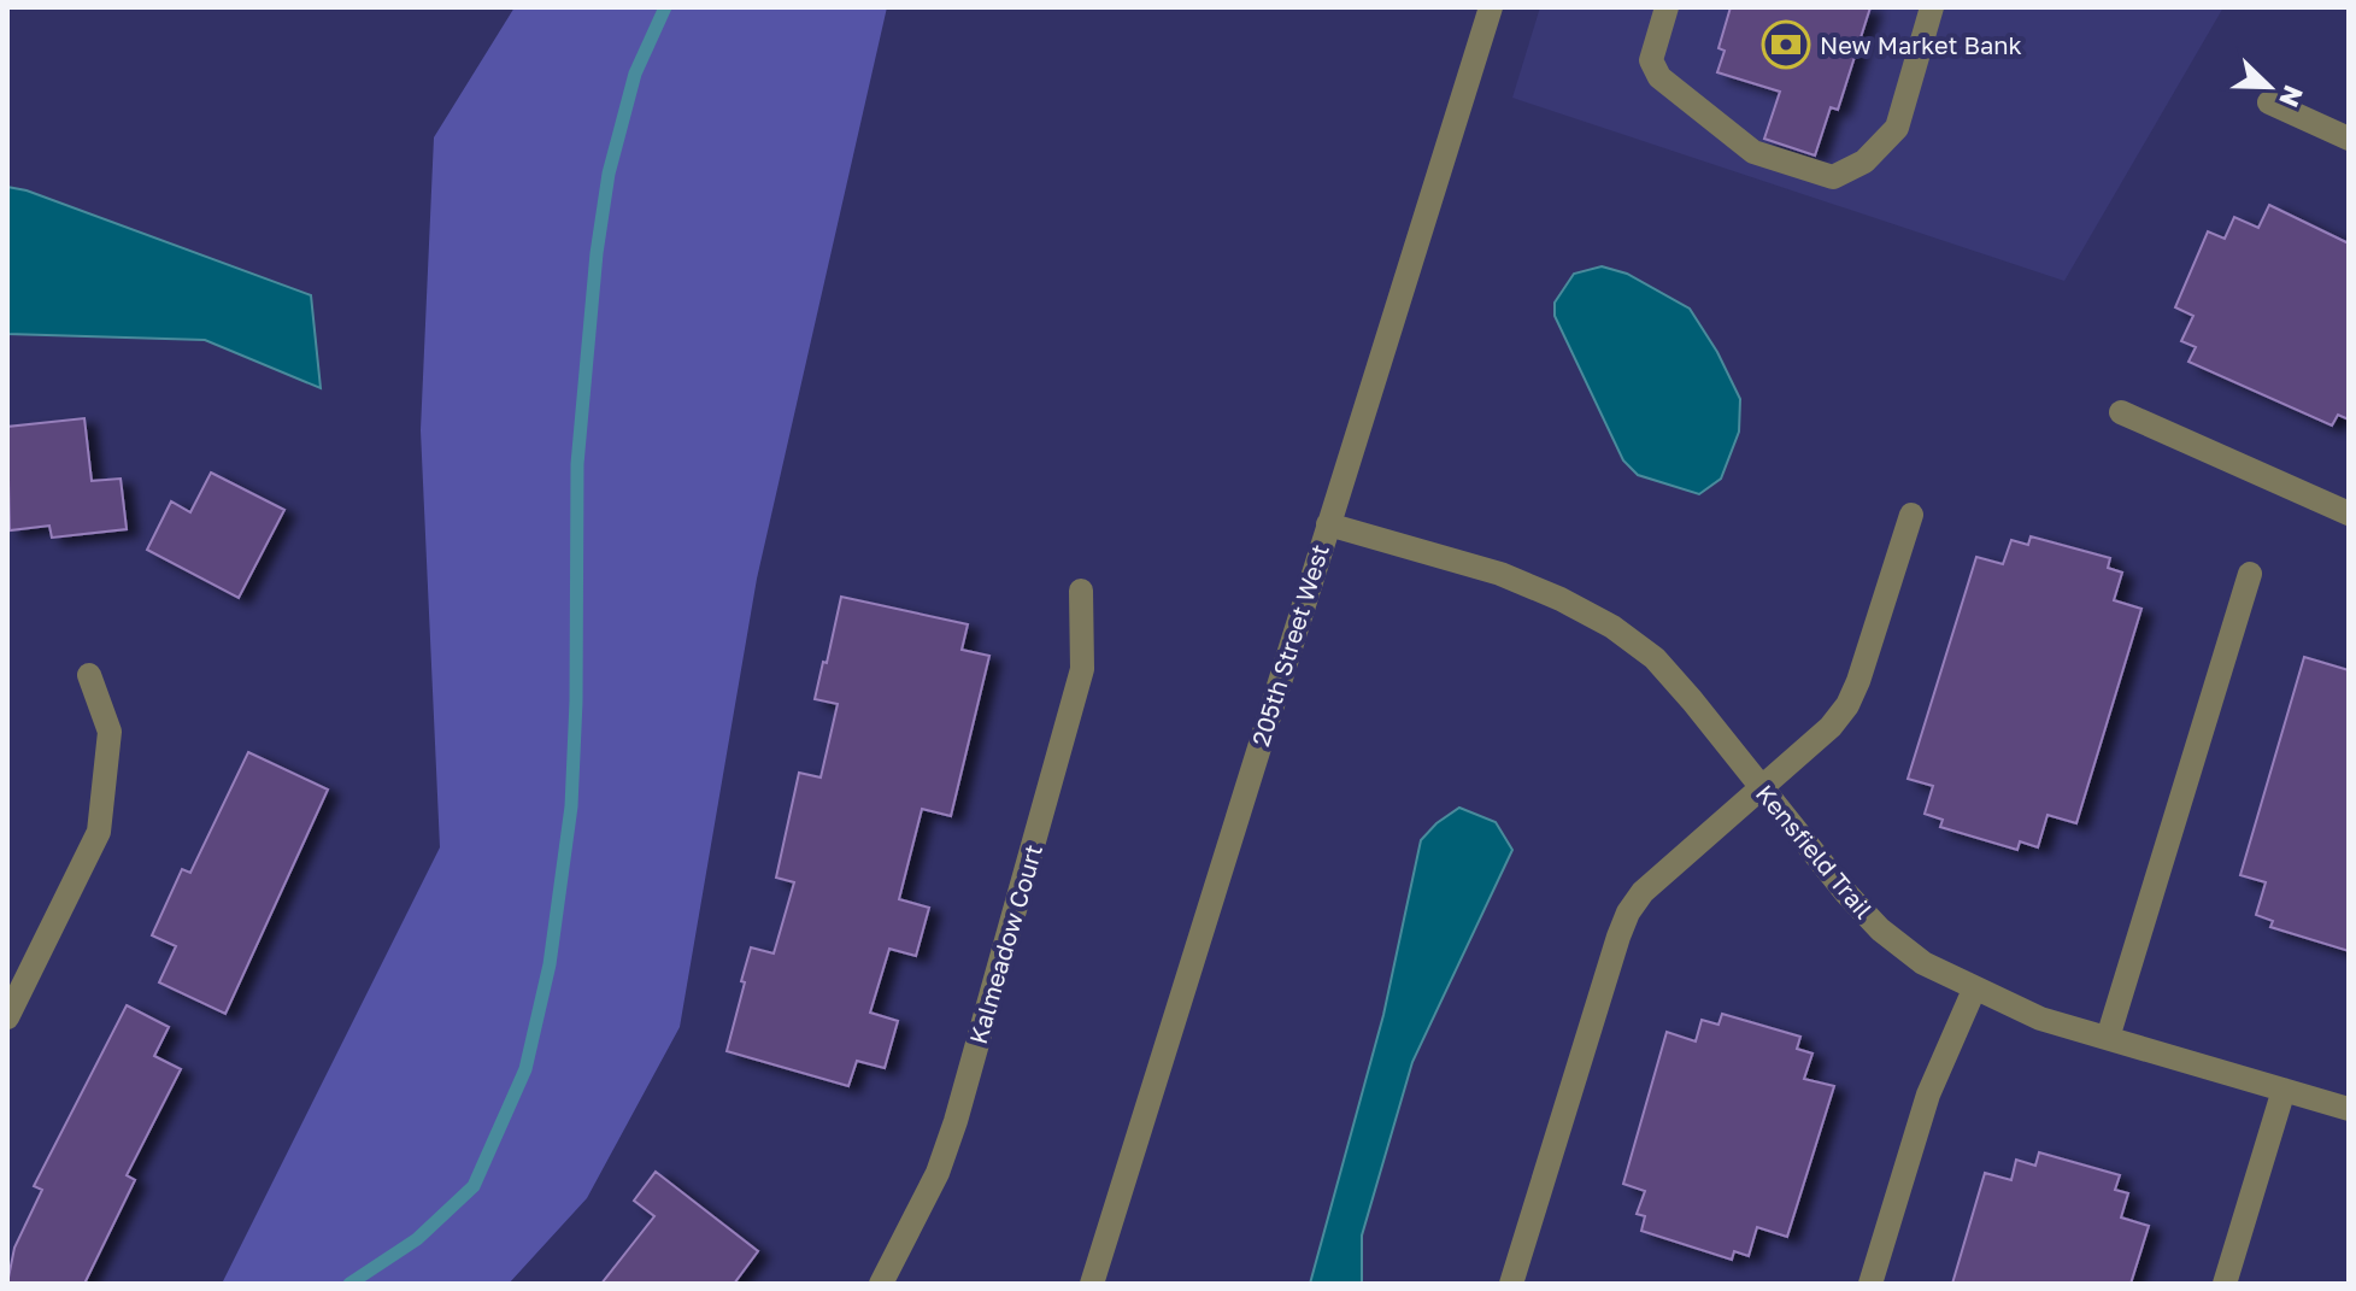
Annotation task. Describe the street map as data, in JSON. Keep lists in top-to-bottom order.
{
  "streets": {
    "street": ["205th Street West", "Kensfield Trail", "Kalmeadow Court"]
  },
  "crossings": [
    ["205th Street West", "Kensfield Trail"]
  ],
  "places": {
    "bank": ["New Market Bank"]
  },
  "north": "bottom right"
}
